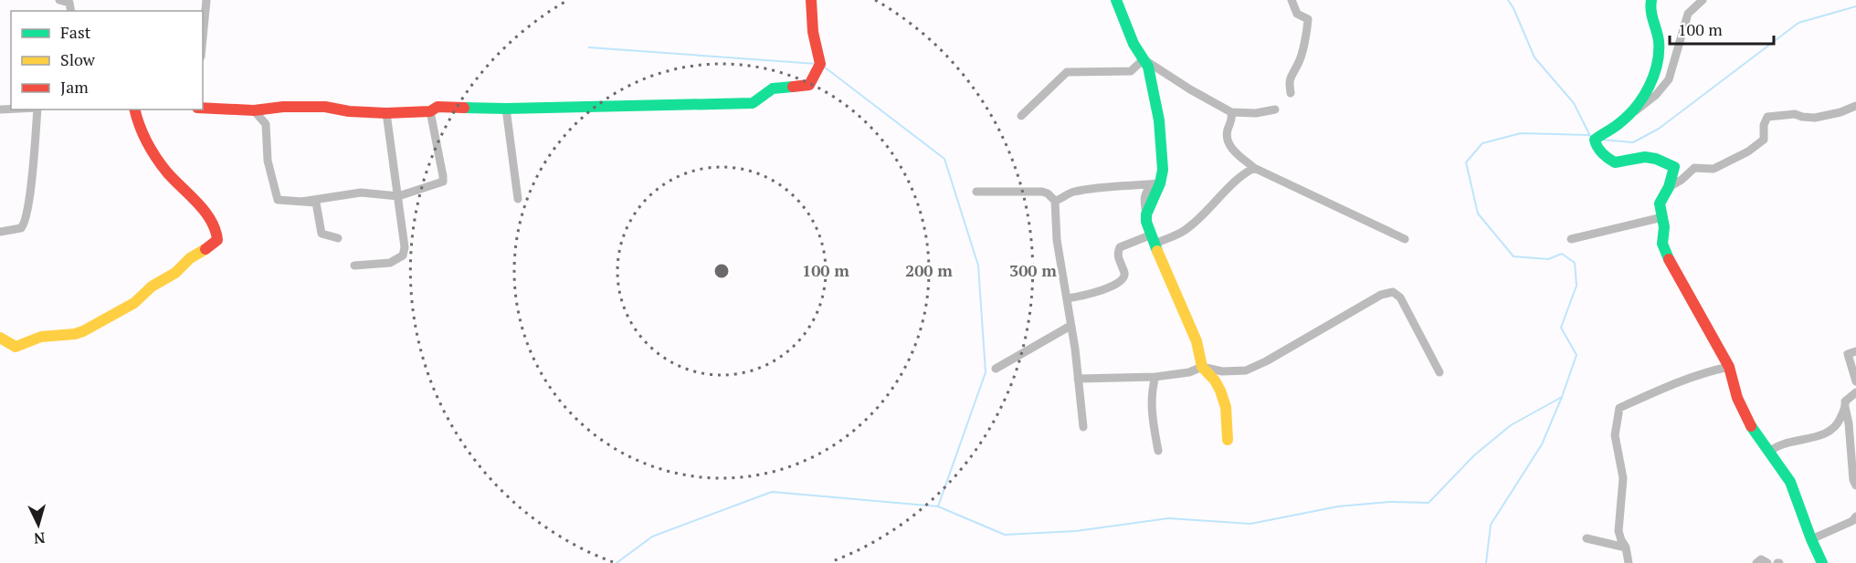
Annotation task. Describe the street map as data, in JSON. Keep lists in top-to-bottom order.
{
  "legend": ["Fast", "Slow", "Jam"],
  "scale_bar": "100 m",
  "north": "bottom",
  "rings": ["100 m", "200 m", "300 m"]
}
